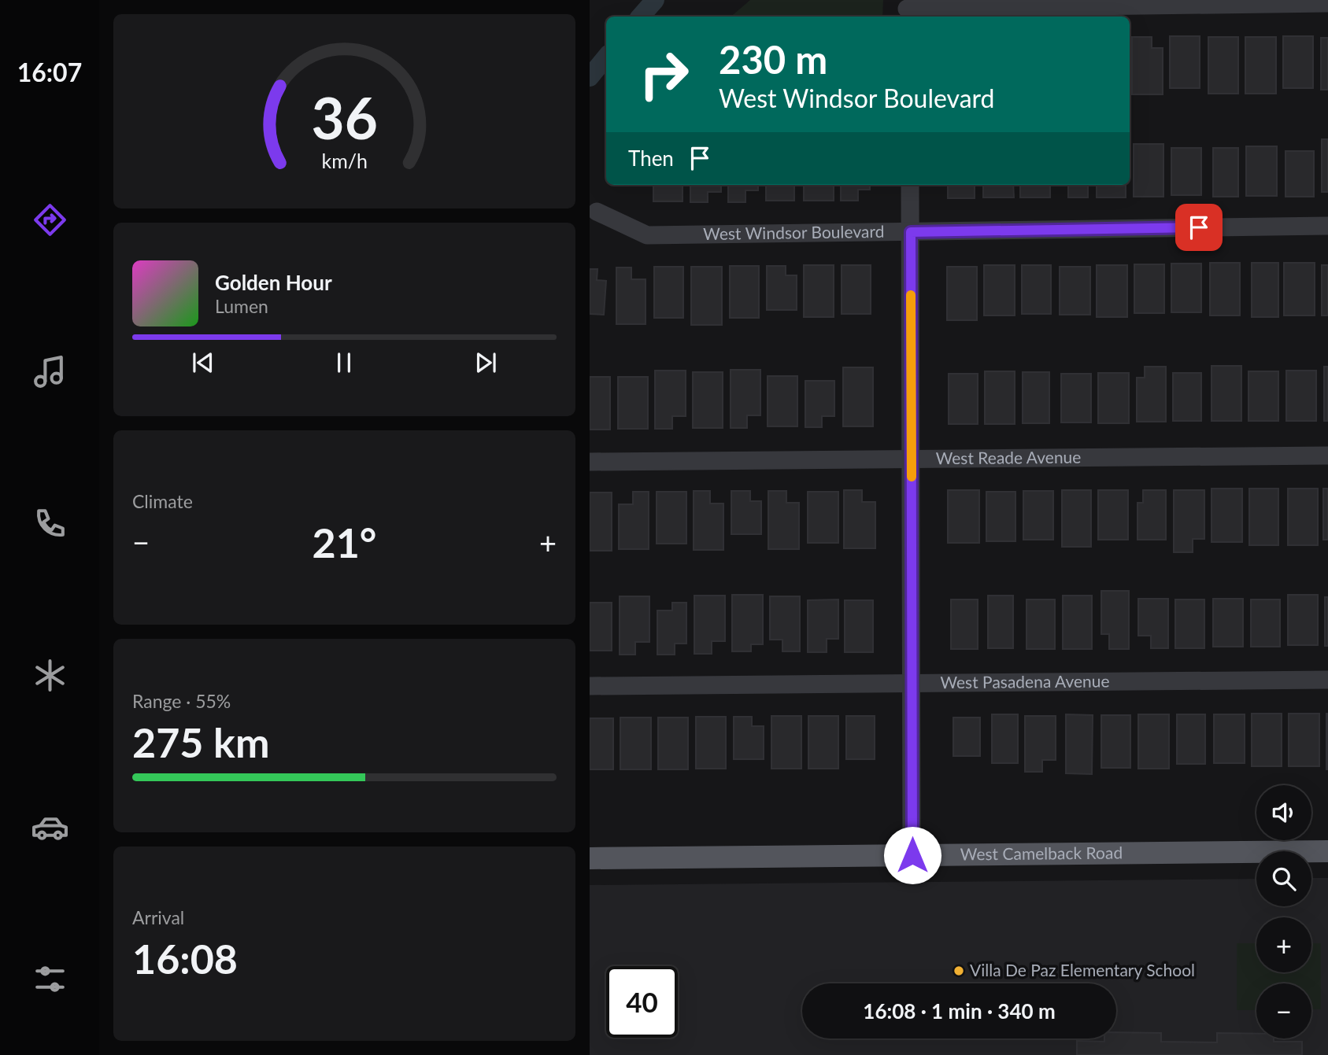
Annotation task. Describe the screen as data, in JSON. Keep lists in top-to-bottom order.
{
  "streets": {
    "main road": ["West Camelback Road"],
    "street": ["West Windsor Boulevard", "West Reade Avenue", "West Pasadena Avenue"]
  },
  "places": ["Villa De Paz Elementary School"],
  "page": {
    "tabs": "16:07",
    "turn": ["230 m", "West Windsor Boulevard"],
    "then": "Then",
    "song": ["Golden Hour", "Lumen"],
    "tile": [
      "Climate",
      ["Range · 55%", "275 km"],
      ["Arrival", "16:08"]
    ],
    "heat": ["−", "21°", "+"],
    "map_buttons": ["+", "−"],
    "limit": "40",
    "trip": "16:08 · 1 min · 340 m",
    "gauge": ["36", "km/h"]
  }
}
